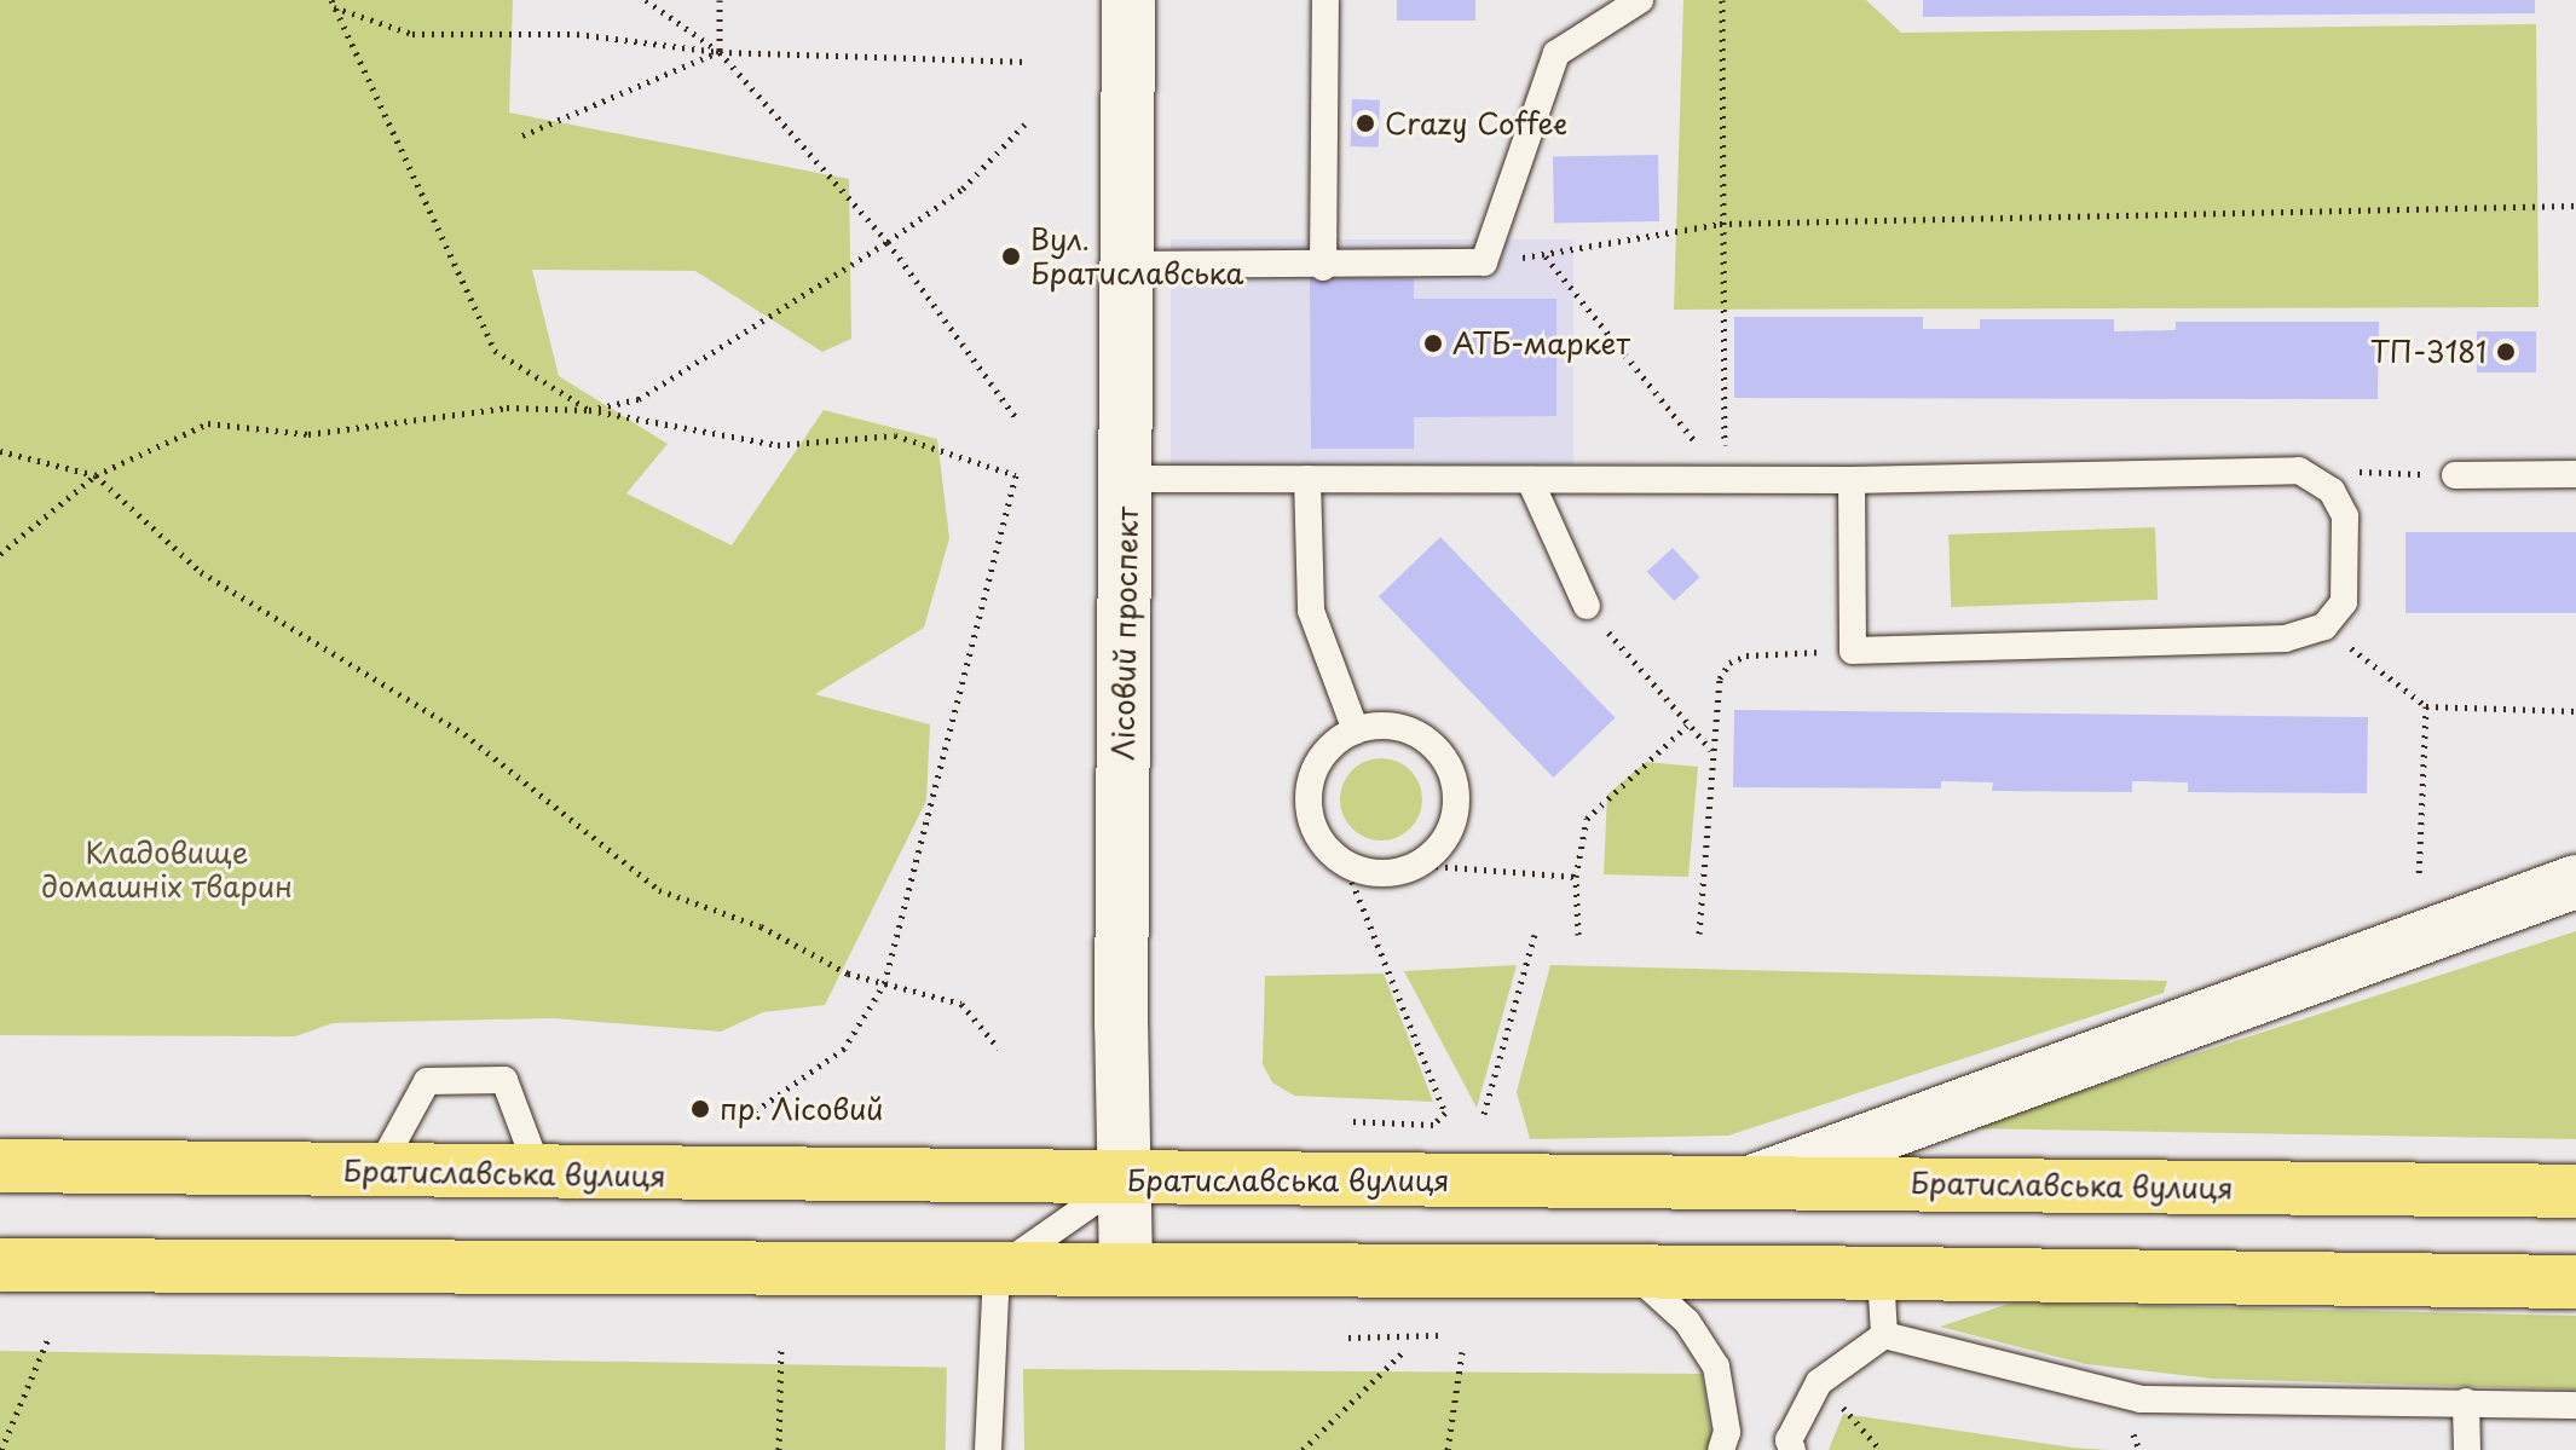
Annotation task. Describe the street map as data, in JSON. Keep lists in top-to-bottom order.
{
  "streets": {
    "main road": ["Братиславська вулиця"],
    "street": ["Лісовий проспект"]
  },
  "crossings": [
    ["Лісовий проспект", "Братиславська вулиця"]
  ],
  "parks": ["Кладовище домашніх тварин"],
  "places": [
    "Crazy Coffee",
    "Вул. Братиславська",
    "АТБ-маркет",
    "ТП-3181",
    "пр. Лісовий"
  ]
}
